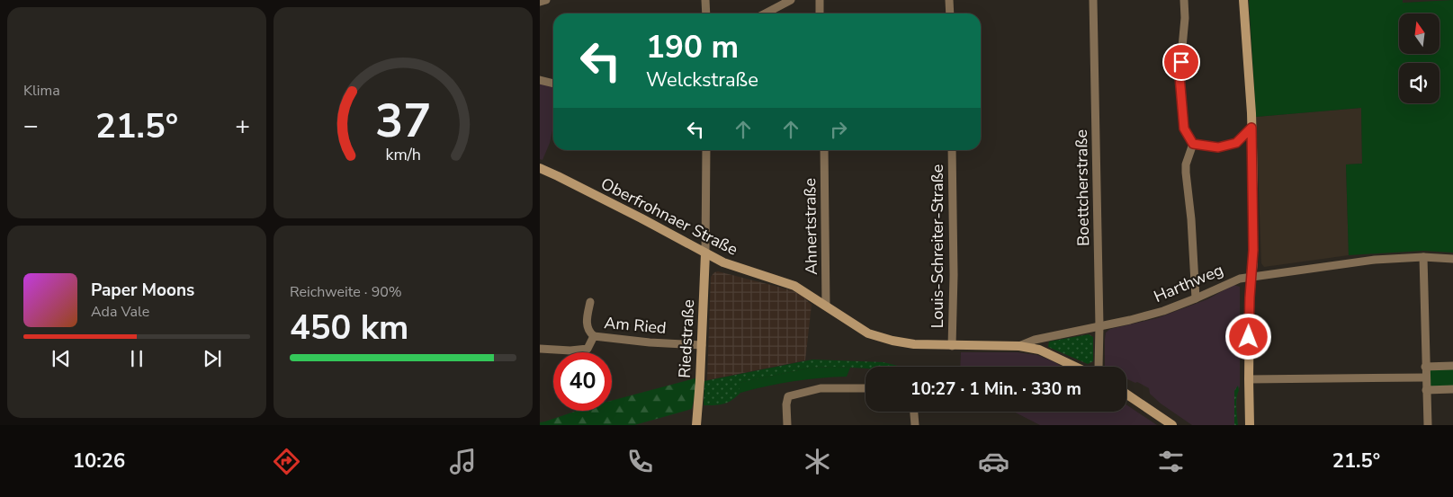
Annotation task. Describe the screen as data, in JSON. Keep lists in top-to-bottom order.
{
  "streets": {
    "main road": ["Oberfrohnaer Straße", "Riedstraße"],
    "street": [
      "Boettcherstraße",
      "Ahnertstraße",
      "Louis-Schreiter-Straße",
      "Harthweg",
      "Am Ried"
    ]
  },
  "crossings": [
    ["Boettcherstraße", "Harthweg"],
    ["Oberfrohnaer Straße", "Ahnertstraße"],
    ["Oberfrohnaer Straße", "Louis-Schreiter-Straße"],
    ["Oberfrohnaer Straße", "Harthweg"],
    ["Oberfrohnaer Straße", "Riedstraße"],
    ["Am Ried", "Riedstraße"]
  ],
  "north": "top",
  "page": {
    "tile": [
      "Klima",
      ["Reichweite · 90%", "450 km"]
    ],
    "turn": ["190 m", "Welckstraße"],
    "heat": ["−", "21.5°", "+"],
    "song": ["Paper Moons", "Ada Vale"],
    "limit": "40",
    "trip": "10:27 · 1 Min. · 330 m",
    "tabs": ["10:26", "21.5°"],
    "gauge": ["37", "km/h"]
  }
}
